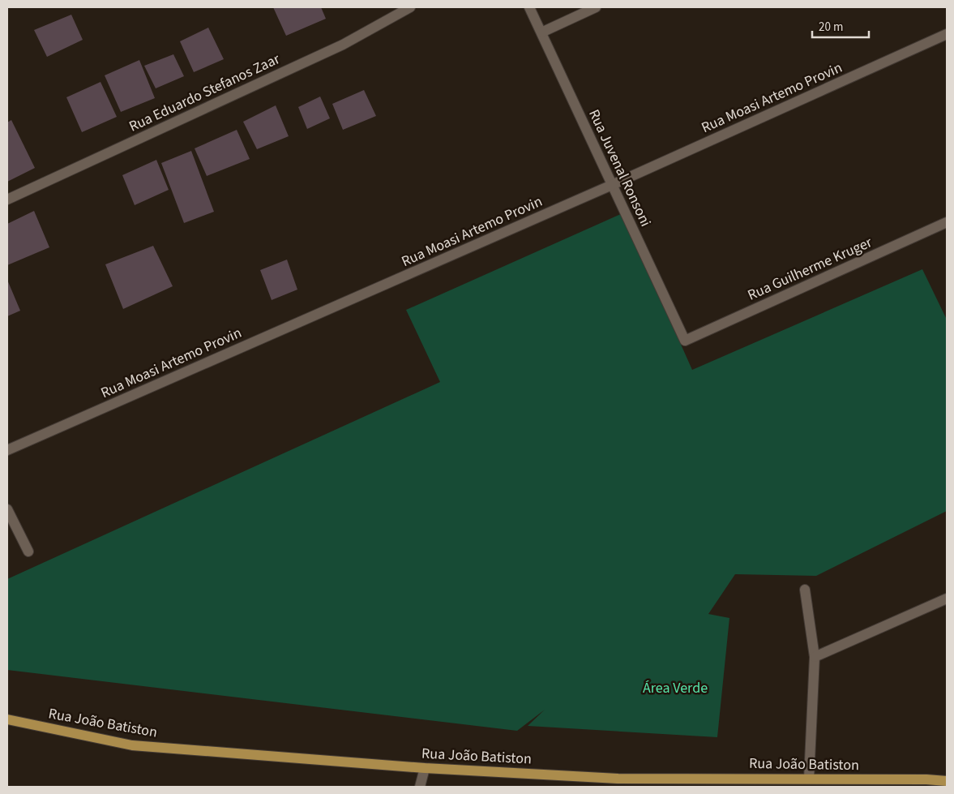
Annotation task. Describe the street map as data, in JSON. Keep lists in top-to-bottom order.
{
  "streets": {
    "main road": ["Rua João Batiston"],
    "street": [
      "Rua Eduardo Stefanos Zaar",
      "Rua Moasi Artemo Provin",
      "Rua Juvenal Ronsoni",
      "Rua Guilherme Kruger"
    ]
  },
  "crossings": [
    ["Rua Moasi Artemo Provin", "Rua Juvenal Ronsoni"],
    ["Rua Juvenal Ronsoni", "Rua Guilherme Kruger"]
  ],
  "parks": ["Área Verde"],
  "scale_bar": "20 m"
}
